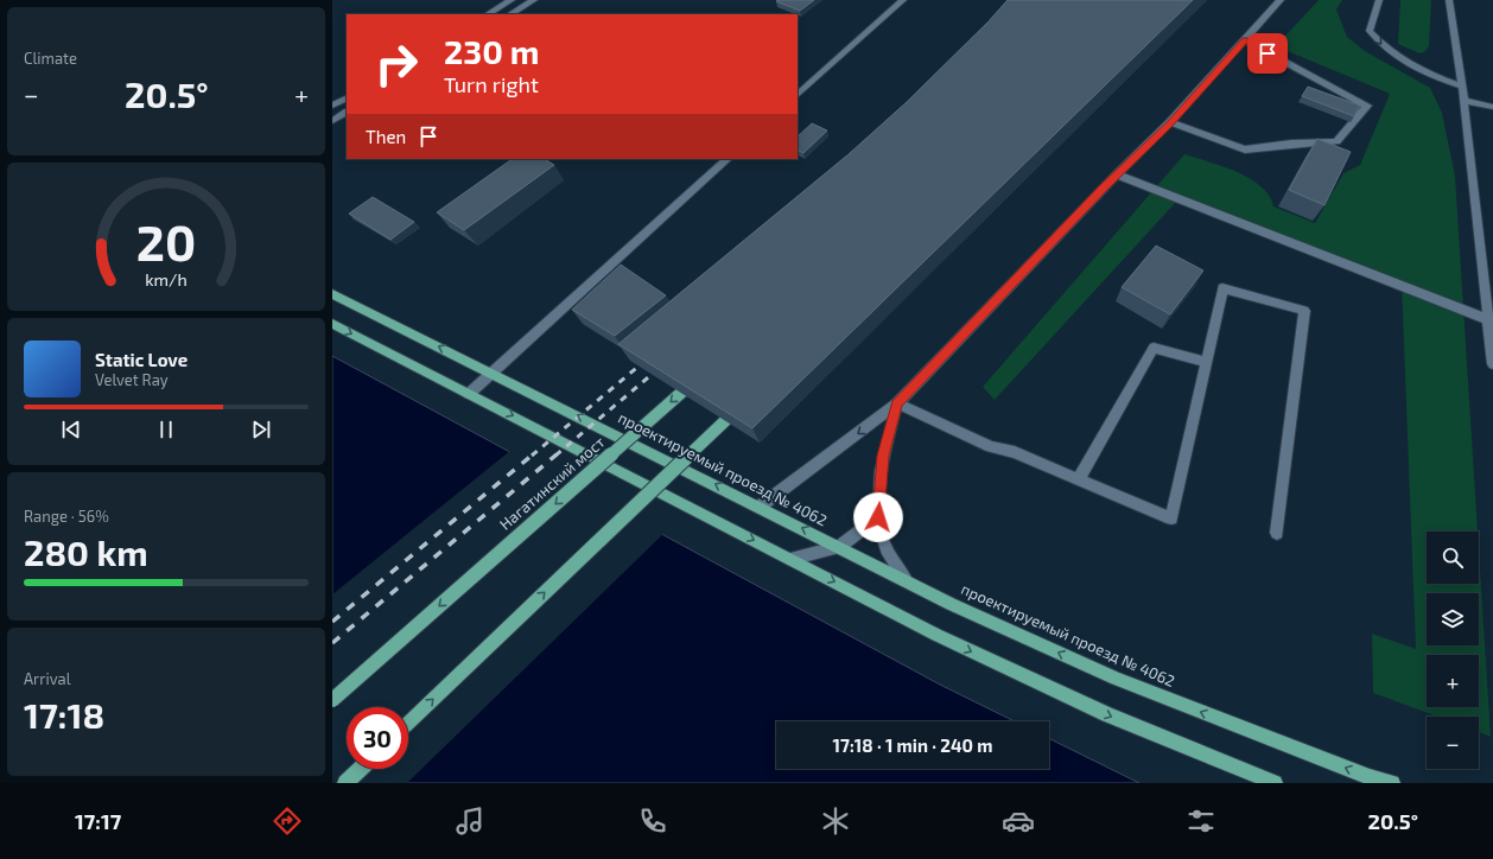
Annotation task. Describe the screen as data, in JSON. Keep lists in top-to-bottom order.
{
  "streets": {
    "main road": ["проектируемый проезд № 4062", "Нагатинский мост"]
  },
  "page": {
    "tile": [
      "Climate",
      ["Range · 56%", "280 km"],
      ["Arrival", "17:18"]
    ],
    "turn": ["230 m", "Turn right"],
    "heat": ["−", "20.5°", "+"],
    "then": "Then",
    "song": ["Static Love", "Velvet Ray"],
    "map_buttons": ["+", "−"],
    "limit": "30",
    "trip": "17:18 · 1 min · 240 m",
    "tabs": ["17:17", "20.5°"],
    "gauge": ["20", "km/h"]
  }
}
